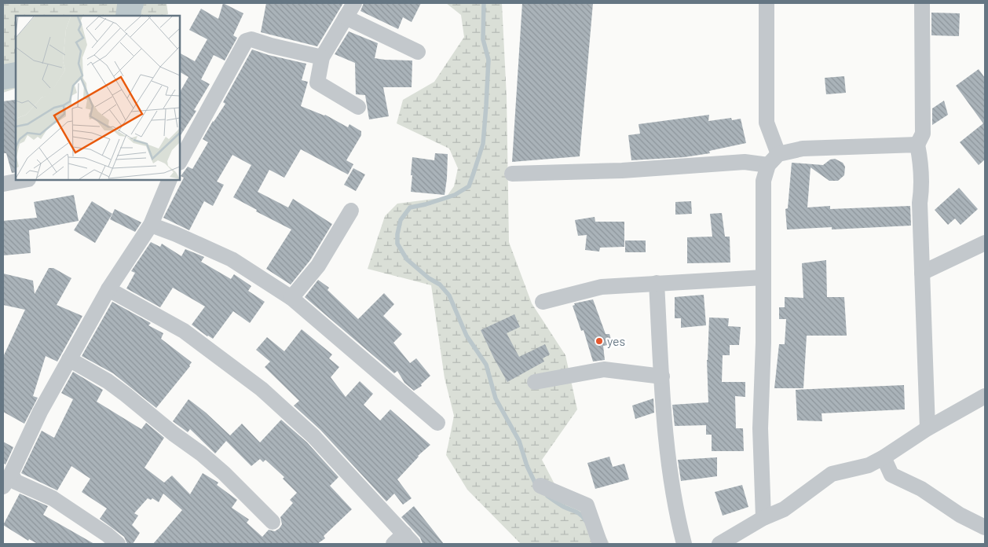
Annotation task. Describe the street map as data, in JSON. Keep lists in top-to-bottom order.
{
  "places": ["yes"]
}
